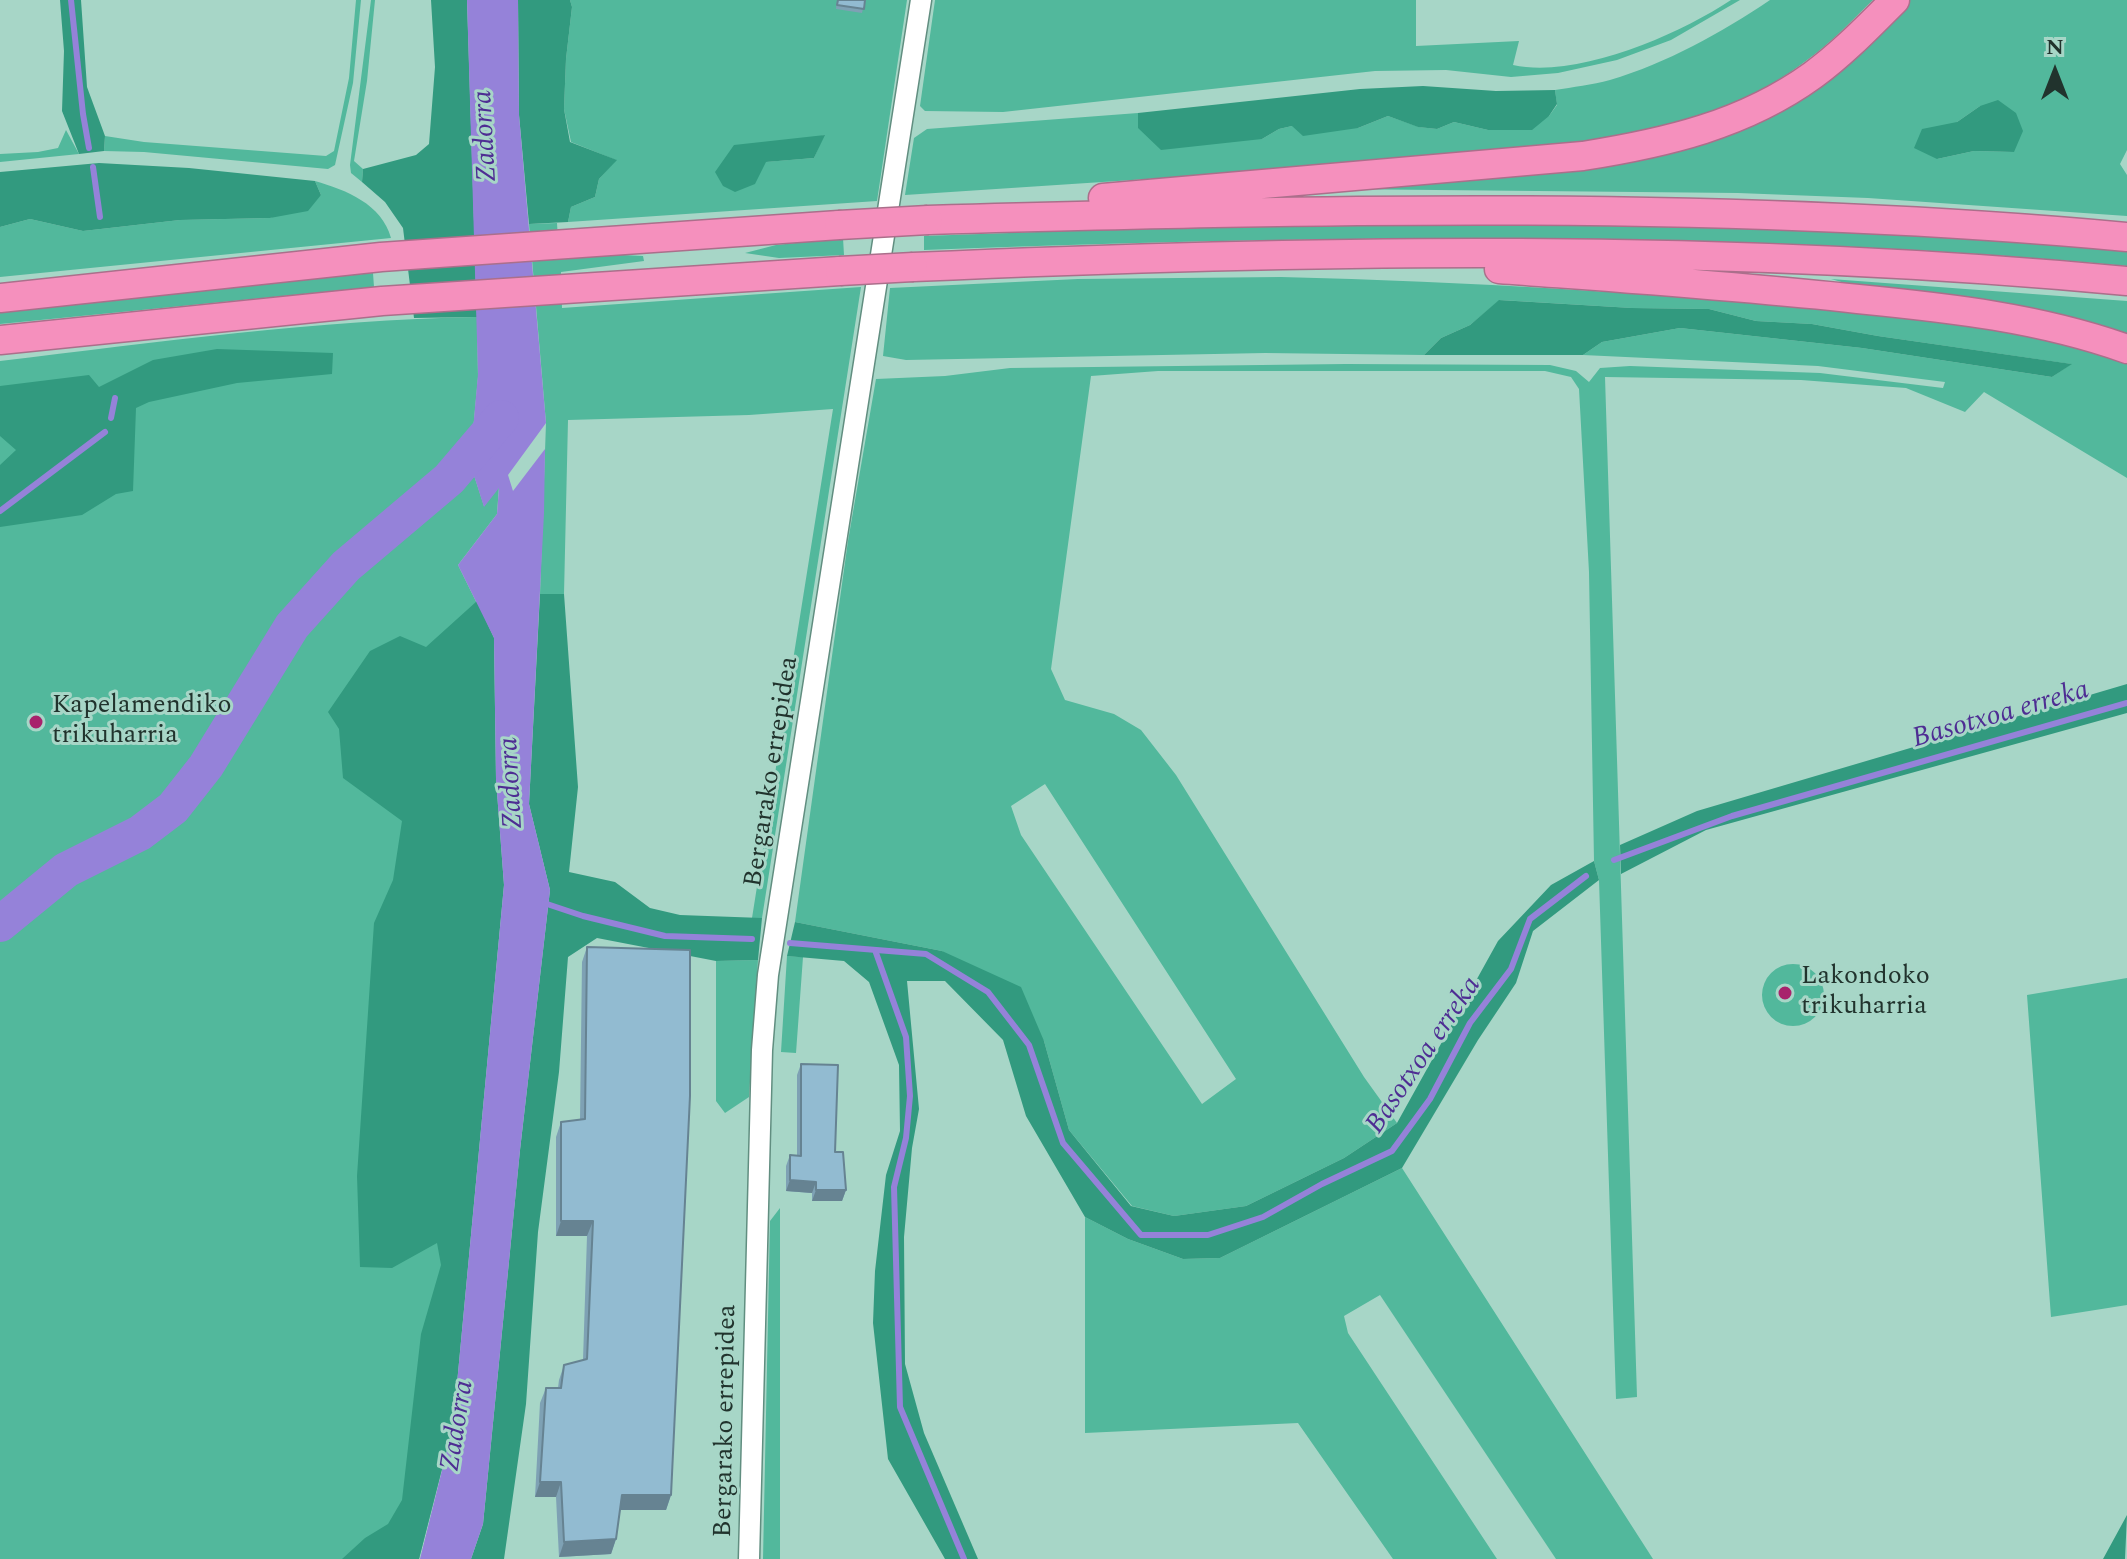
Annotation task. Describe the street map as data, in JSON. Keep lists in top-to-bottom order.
{
  "streets": {
    "street": ["Bergarako errepidea"]
  },
  "water": ["Zadorra", "Basotxoa erreka"],
  "places": ["Kapelamendiko trikuharria", "Lakondoko trikuharria"],
  "north": "top"
}
